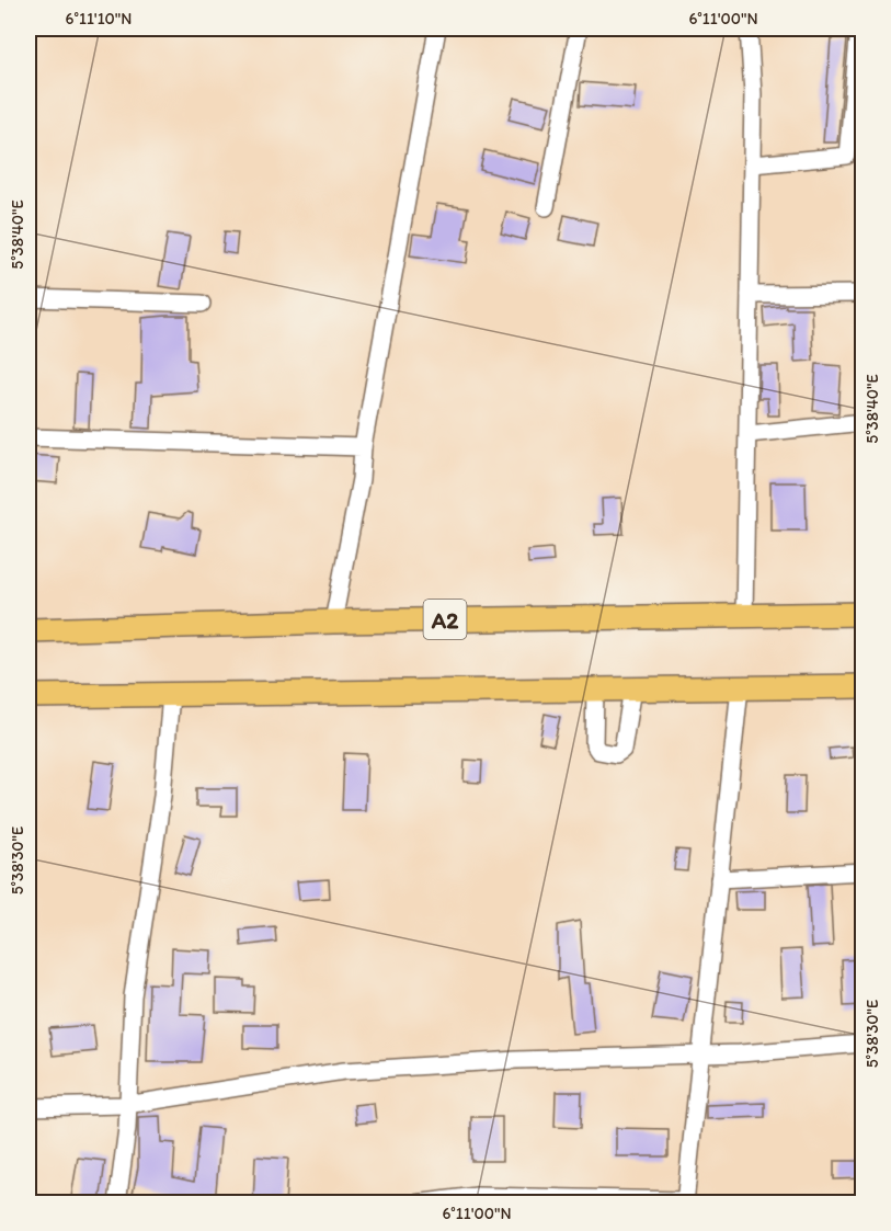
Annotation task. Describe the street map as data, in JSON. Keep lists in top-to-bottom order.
{
  "streets": {
    "highway": ["A2"]
  },
  "coordinates": [
    "6°11'10\"N",
    "6°11'00\"N",
    "5°38'40\"E",
    "5°38'30\"E"
  ]
}
